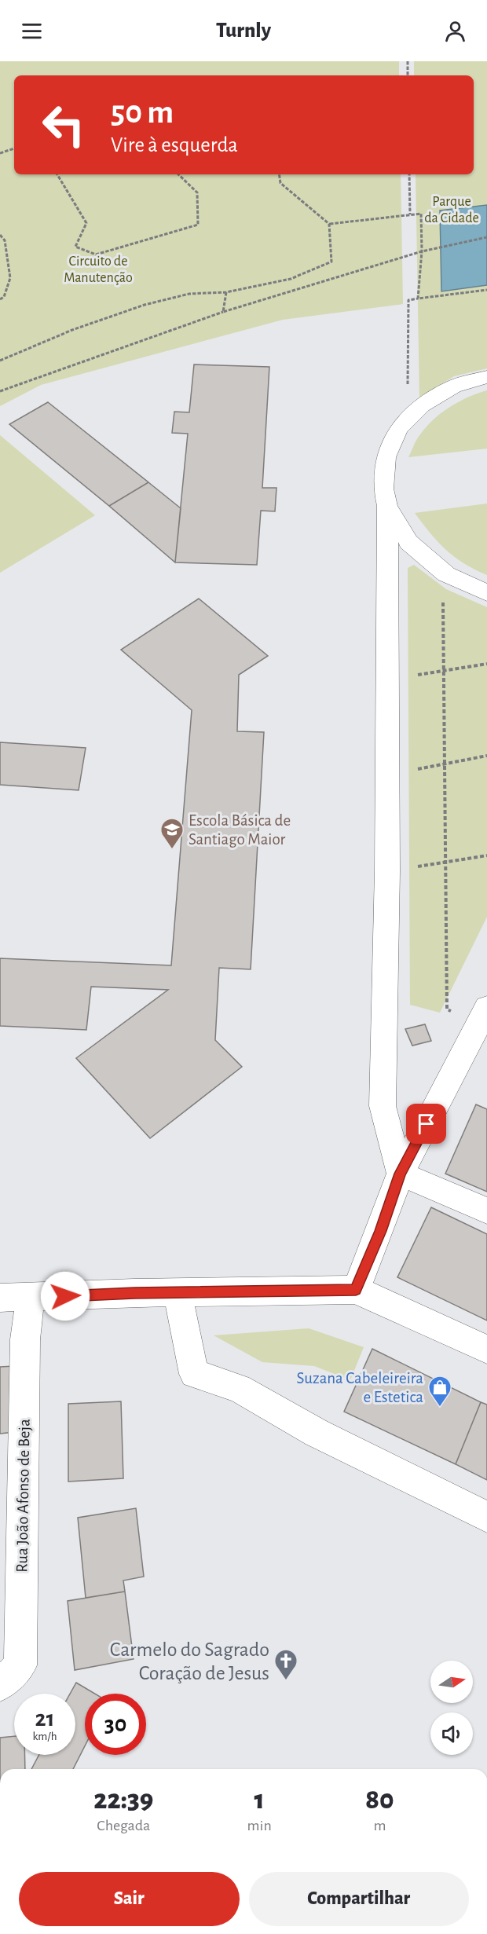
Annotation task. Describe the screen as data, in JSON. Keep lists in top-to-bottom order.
{
  "streets": {
    "street": ["Rua João Afonso de Beja"]
  },
  "parks": ["Parque da Cidade", "Circuito de Manutenção"],
  "places": {
    "school or university": ["Escola Básica de Santiago Maior"],
    "shop": ["Suzana Cabeleireira e Estetica"],
    "church": ["Carmelo do Sagrado Coração de Jesus"]
  },
  "north": "right",
  "page": {
    "header": "Turnly",
    "turn": ["50 m", "Vire à esquerda"],
    "speed": "21 km/h",
    "limit": "30",
    "eta": [
      "22:39",
      "Chegada",
      "1",
      "min",
      "80",
      "m"
    ],
    "buttons": ["Sair", "Compartilhar"]
  }
}
